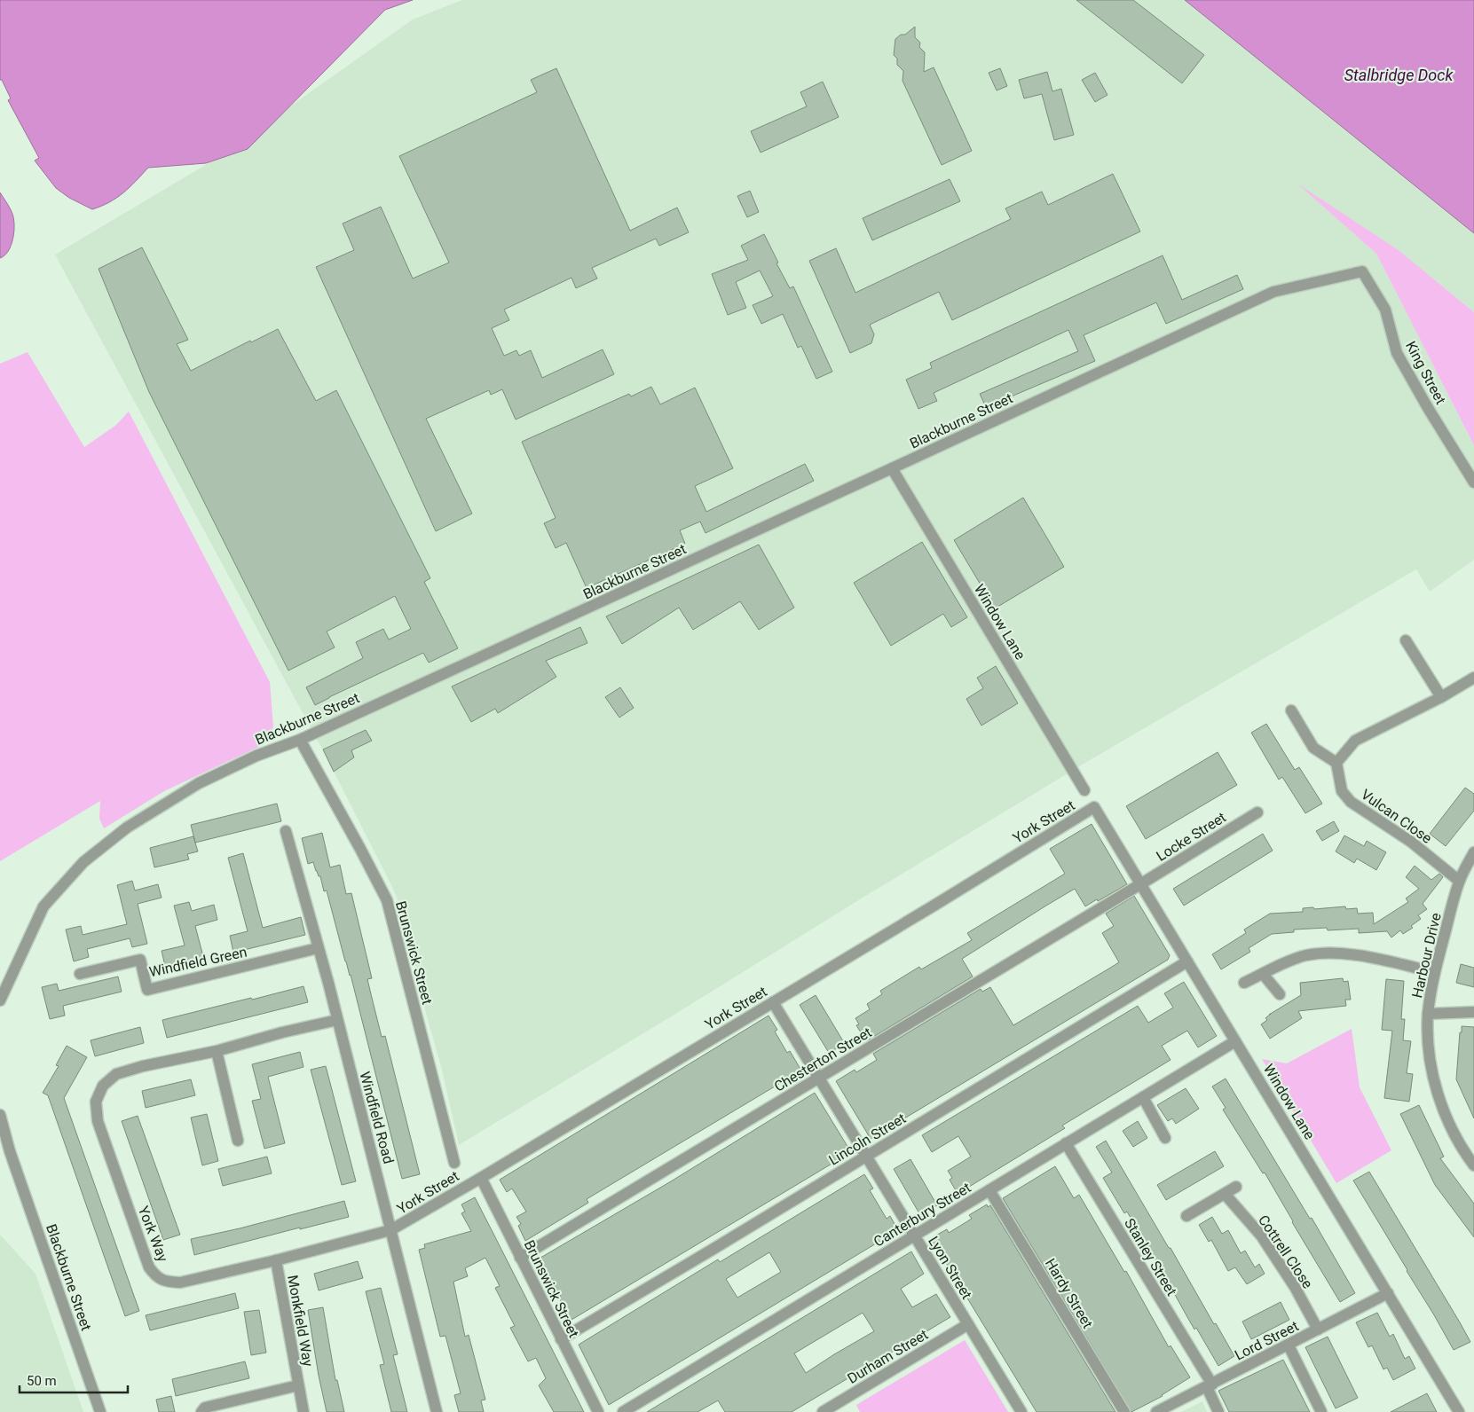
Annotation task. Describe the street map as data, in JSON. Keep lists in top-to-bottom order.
{
  "streets": {
    "street": [
      "King Street",
      "Blackburne Street",
      "Window Lane",
      "Vulcan Close",
      "York Street",
      "Locke Street",
      "Brunswick Street",
      "Harbour Drive",
      "Windfield Green",
      "Chesterton Street",
      "Windfield Road",
      "Lincoln Street",
      "Canterbury Street",
      "York Way",
      "Cottrell Close",
      "Stanley Street",
      "Lyon Street",
      "Hardy Street",
      "Monkfield Way",
      "Lord Street",
      "Durham Street"
    ]
  },
  "crossings": [
    ["King Street", "Blackburne Street"],
    ["Blackburne Street", "Window Lane"],
    ["Blackburne Street", "Brunswick Street"],
    ["Window Lane", "York Street"],
    ["Window Lane", "Locke Street"],
    ["Window Lane", "Chesterton Street"],
    ["Window Lane", "Lincoln Street"],
    ["Window Lane", "Canterbury Street"],
    ["Window Lane", "Lord Street"],
    ["Vulcan Close", "Harbour Drive"],
    ["York Street", "Brunswick Street"],
    ["York Street", "Windfield Road"],
    ["York Street", "York Way"],
    ["York Street", "Lyon Street"],
    ["Locke Street", "Chesterton Street"],
    ["Brunswick Street", "Chesterton Street"],
    ["Brunswick Street", "Lincoln Street"],
    ["Windfield Green", "Windfield Road"],
    ["Chesterton Street", "Lyon Street"],
    ["Windfield Road", "York Way"],
    ["Lincoln Street", "Lyon Street"],
    ["Canterbury Street", "Stanley Street"],
    ["Canterbury Street", "Lyon Street"],
    ["Canterbury Street", "Hardy Street"],
    ["York Way", "Monkfield Way"],
    ["Cottrell Close", "Lord Street"],
    ["Stanley Street", "Lord Street"],
    ["Lyon Street", "Durham Street"]
  ],
  "water": ["Stalbridge Dock"],
  "scale_bar": "50 m"
}
